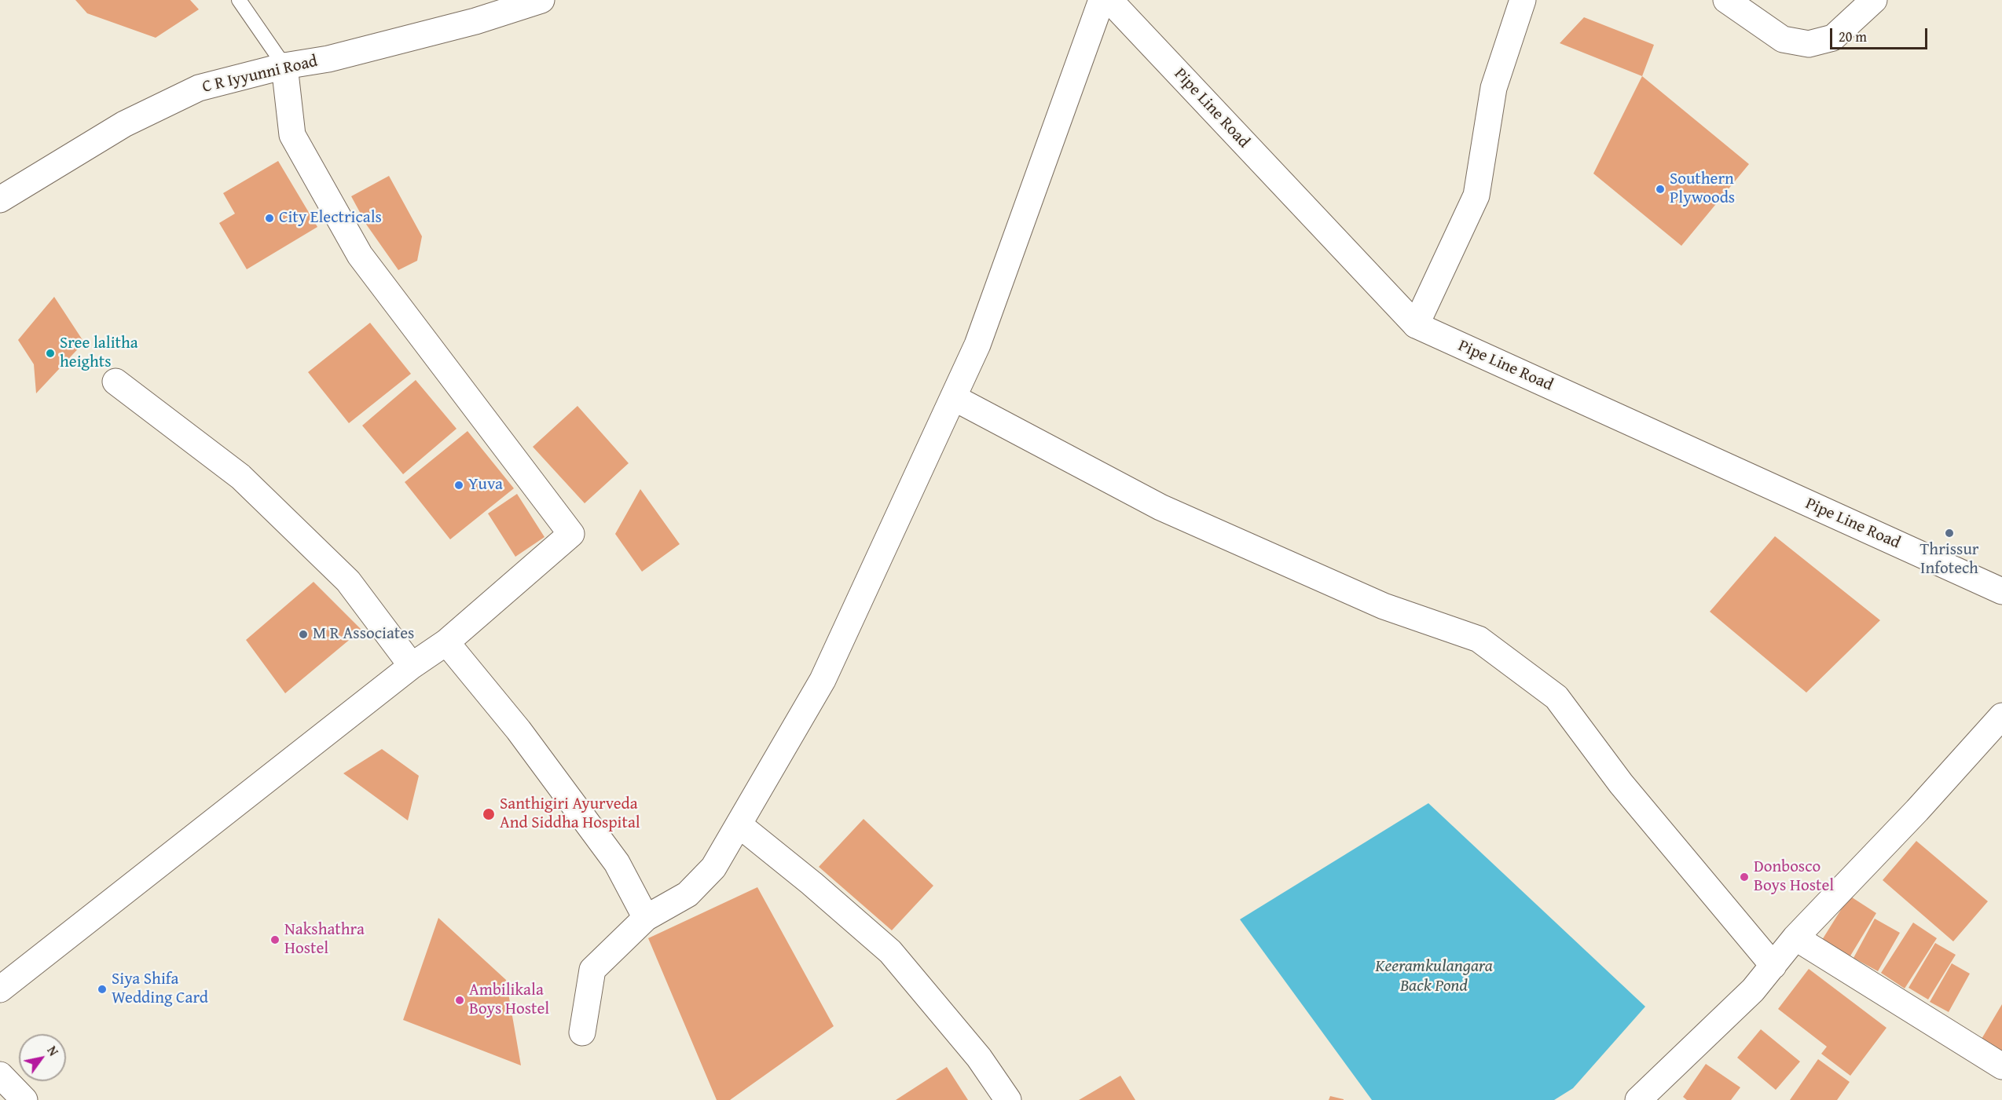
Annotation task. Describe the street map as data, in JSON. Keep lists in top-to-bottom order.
{
  "streets": {
    "street": ["C R Iyyunni Road", "Pipe Line Road"]
  },
  "water": ["Keeramkulangara Back Pond"],
  "places": [
    "Southern Plywoods",
    "City Electricals",
    "Sree lalitha heights",
    "Yuva",
    "Thrissur Infotech",
    "M R Associates",
    "Santhigiri Ayurveda And Siddha Hospital",
    "Donbosco Boys Hostel",
    "Nakshathra Hostel",
    "Siya Shifa Wedding Card",
    "Ambilikala Boys Hostel"
  ],
  "scale_bar": "20 m",
  "north": "top right"
}
